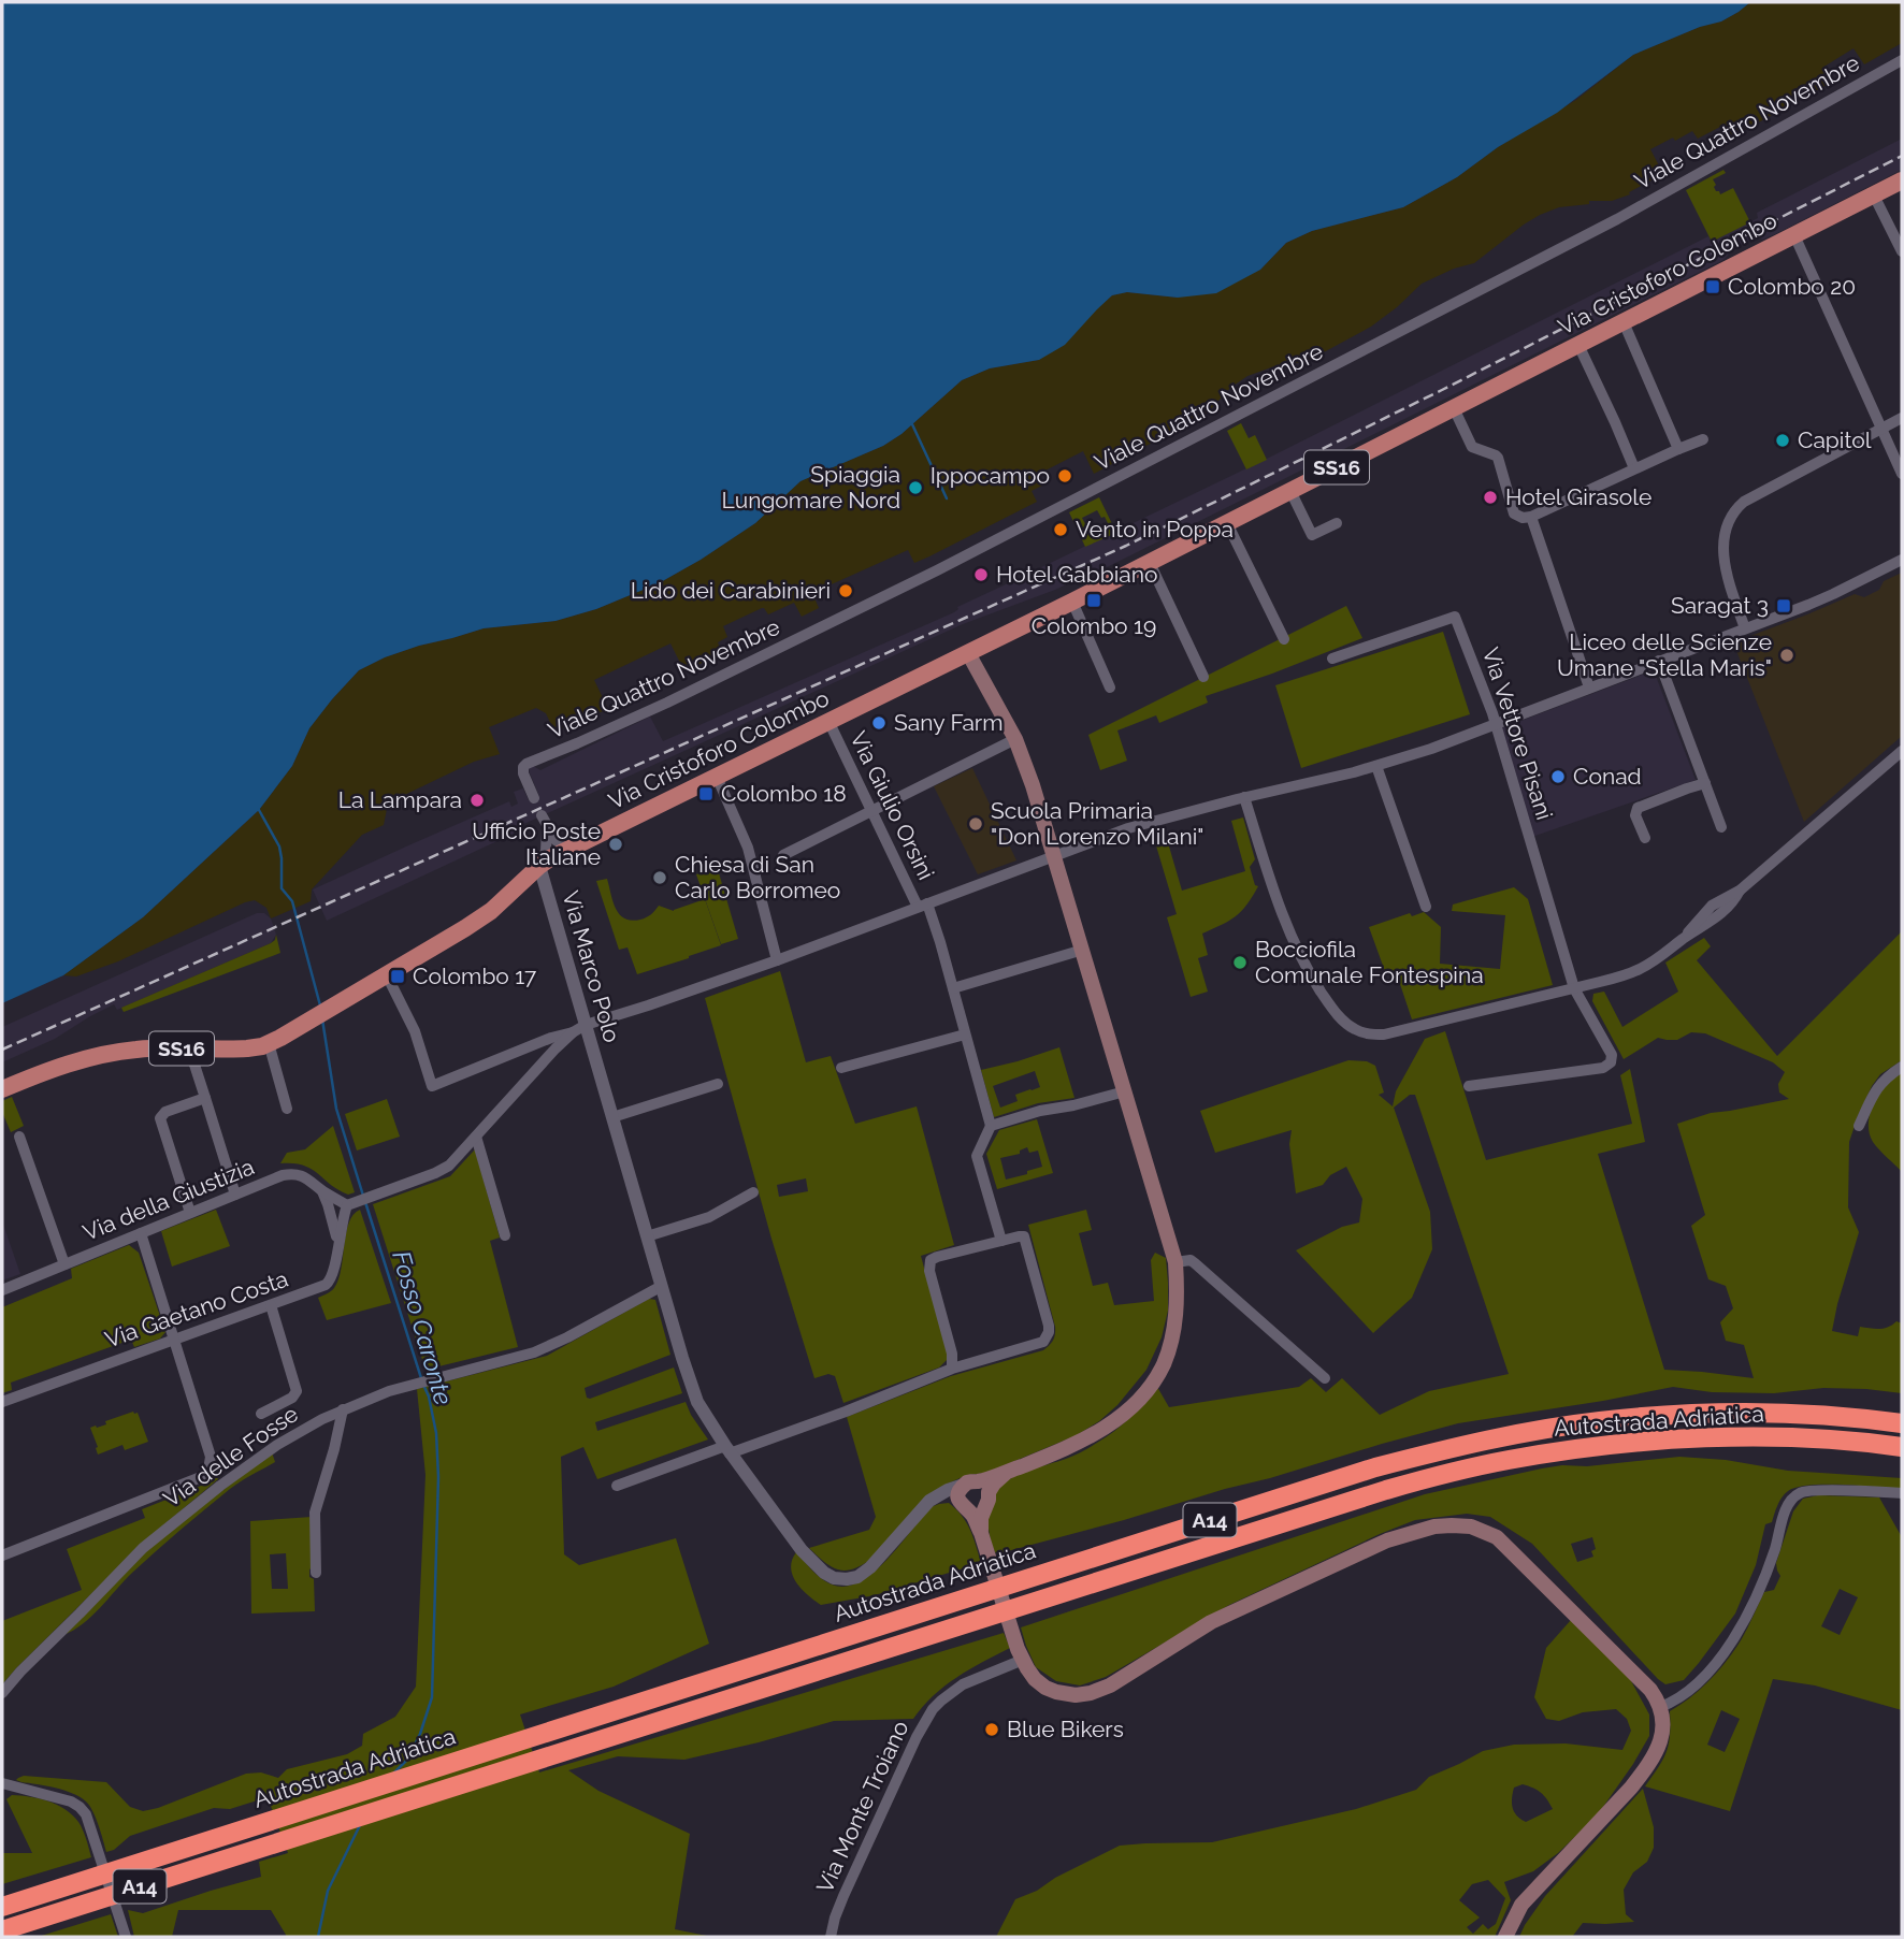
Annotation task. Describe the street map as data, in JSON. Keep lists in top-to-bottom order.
{
  "streets": {
    "highway": ["Autostrada Adriatica", "A14"],
    "main road": ["Via Cristoforo Colombo", "SS16"],
    "street": [
      "Viale Quattro Novembre",
      "Via Vettore Pisani",
      "Via Giulio Orsini",
      "Via Marco Polo",
      "Via della Giustizia",
      "Via Gaetano Costa",
      "Via delle Fosse",
      "Via Monte Troiano"
    ]
  },
  "crossings": [
    ["Via Cristoforo Colombo", "Via Giulio Orsini"],
    ["Via Cristoforo Colombo", "Via Marco Polo"],
    ["Via Marco Polo", "Via delle Fosse"],
    ["Via della Giustizia", "Via Gaetano Costa"]
  ],
  "water": ["Fosso Caronte"],
  "places": {
    "transit": [
      "Colombo 20",
      "Colombo 19",
      "Saragat 3",
      "Colombo 18",
      "Colombo 17"
    ],
    "other": [
      "Capitol",
      "Ippocampo",
      "Spiaggia Lungomare Nord",
      "Hotel Girasole",
      "Vento in Poppa",
      "Hotel Gabbiano",
      "Lido dei Carabinieri",
      "Liceo delle Scienze Umane \"Stella Maris\"",
      "Sany Farm",
      "Conad",
      "La Lampara",
      "Scuola Primaria \"Don Lorenzo Milani\"",
      "Ufficio Poste Italiane",
      "Chiesa di San Carlo Borromeo",
      "Bocciofila Comunale Fontespina",
      "Blue Bikers"
    ]
  }
}
